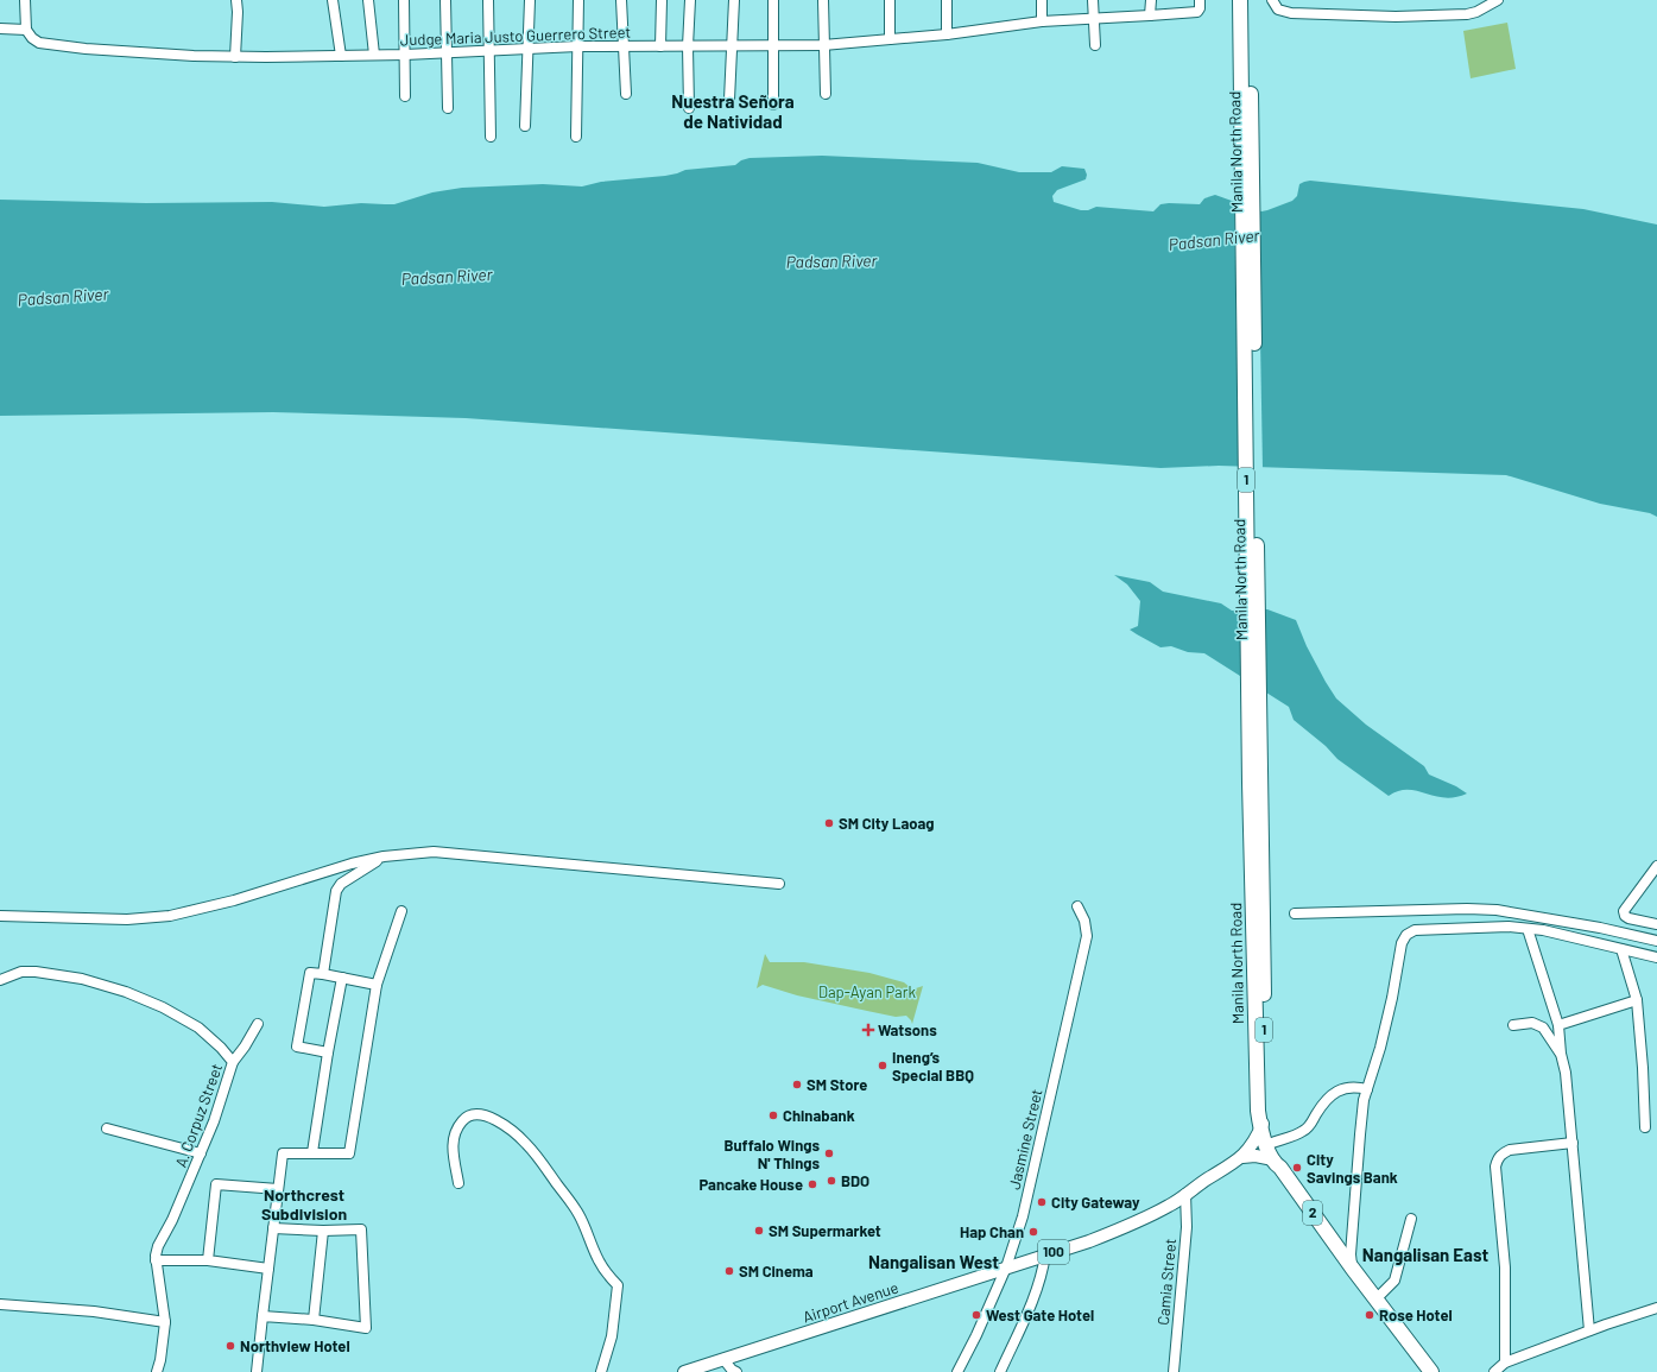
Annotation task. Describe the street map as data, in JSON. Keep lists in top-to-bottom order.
{
  "streets": {
    "highway": ["Manila North Road", "1", "2"],
    "main road": ["100", "Airport Avenue"],
    "street": [
      "Judge Maria Justo Guerrero Street",
      "A. Corpuz Street",
      "Jasmine Street",
      "Camia Street"
    ]
  },
  "crossings": [
    ["Manila North Road", "Airport Avenue"],
    ["Jasmine Street", "Airport Avenue"],
    ["Camia Street", "Airport Avenue"]
  ],
  "districts": [
    "Nuestra Señora de Natividad",
    "Northcrest Subdivision",
    "Nangalisan East",
    "Nangalisan West"
  ],
  "water": ["Padsan River"],
  "parks": ["Dap-Ayan Park"],
  "places": {
    "other": [
      "SM City Laoag",
      "Ineng’s Special BBQ",
      "SM Store",
      "Chinabank",
      "Buffalo Wings N' Things",
      "City Savings Bank",
      "BDO",
      "Pancake House",
      "City Gateway",
      "SM Supermarket",
      "Hap Chan",
      "SM Cinema",
      "West Gate Hotel",
      "Rose Hotel",
      "Northview Hotel"
    ],
    "health": ["Watsons"]
  }
}
